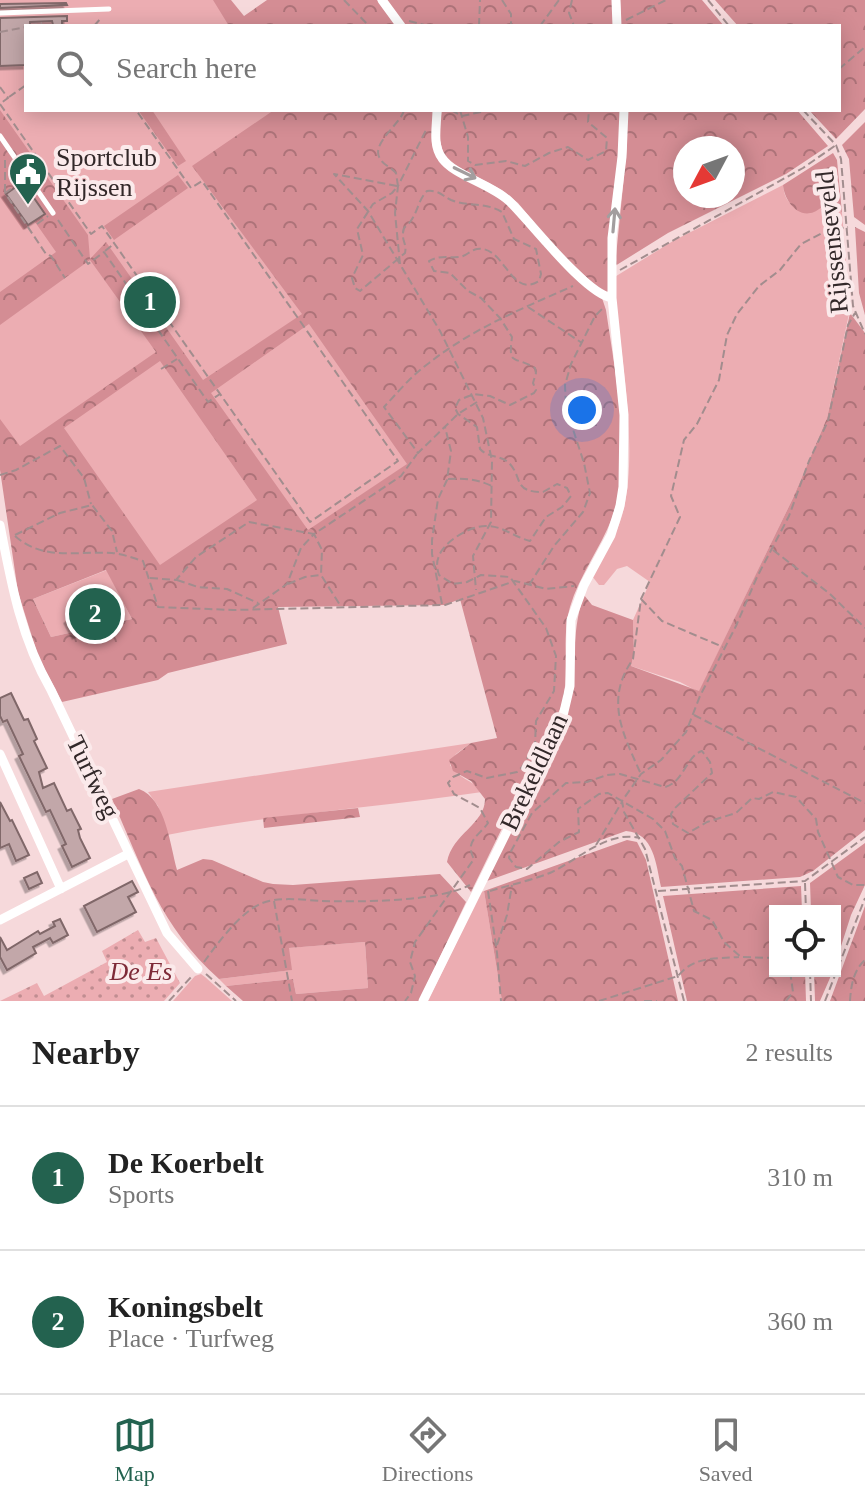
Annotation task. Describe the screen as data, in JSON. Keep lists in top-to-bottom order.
{
  "streets": {
    "street": ["Brekeldlaan", "Turfweg"],
    "path": ["Rijssenseveld"]
  },
  "parks": ["De Es"],
  "places": {
    "public building": ["Sportclub Rijssen"]
  },
  "north": "bottom left",
  "page": {
    "search": "Search here",
    "pins": ["1", "2"],
    "heading": ["Nearby", "2 results"],
    "list": [
      {
        "mark": "1",
        "name": "De Koerbelt",
        "note": "Sports",
        "value": "310 m"
      },
      {
        "mark": "2",
        "name": "Koningsbelt",
        "note": "Place · Turfweg",
        "value": "360 m"
      }
    ],
    "nav": ["Map", "Directions", "Saved"]
  }
}
